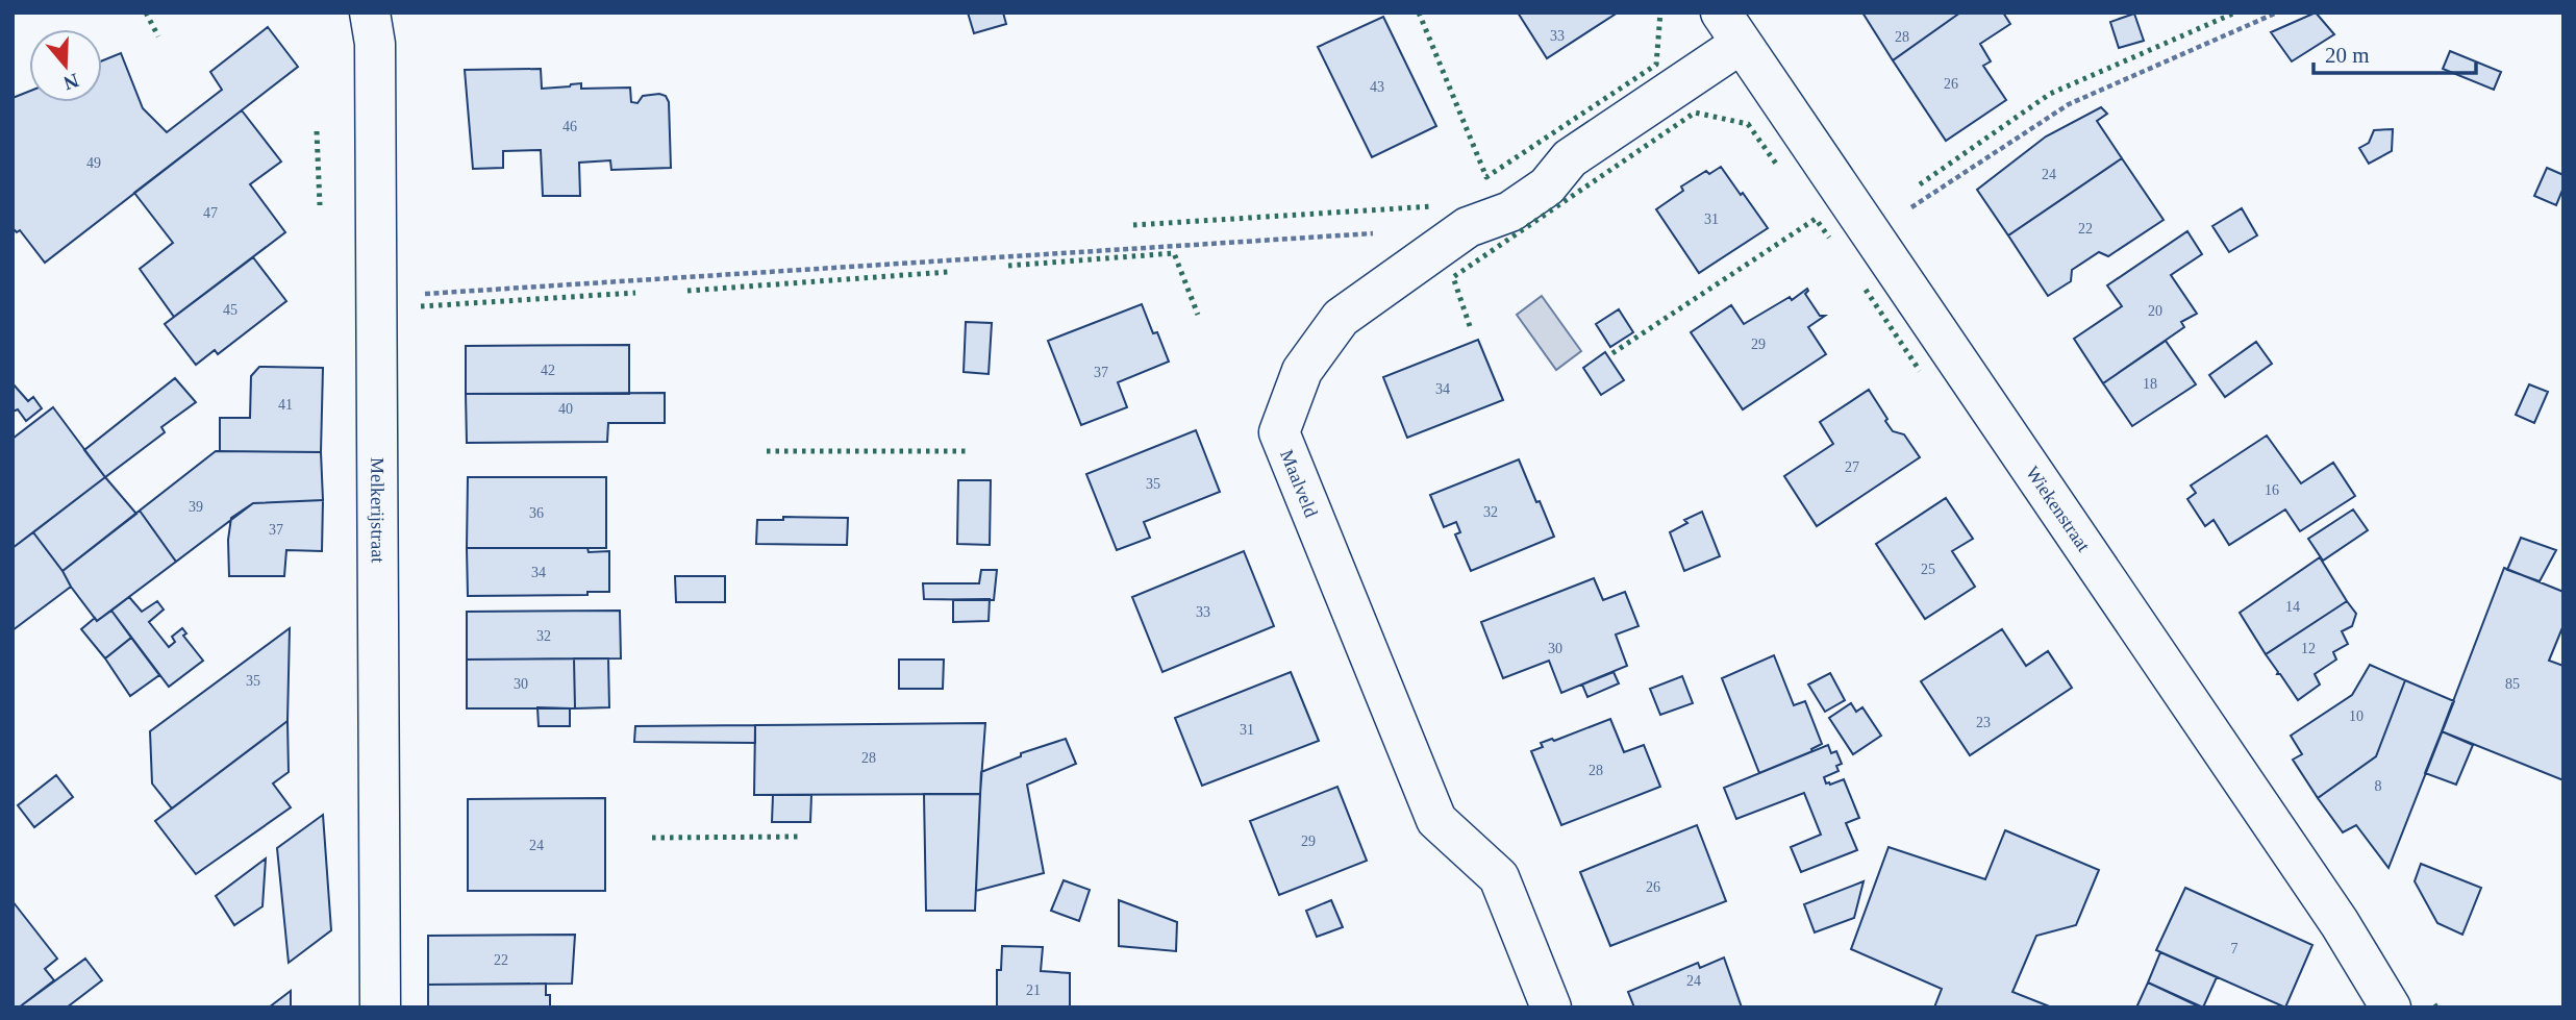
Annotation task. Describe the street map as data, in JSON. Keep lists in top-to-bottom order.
{
  "streets": {
    "street": ["Maalveld", "Wiekenstraat", "Melkerijstraat"]
  },
  "crossings": [
    ["Maalveld", "Wiekenstraat"]
  ],
  "house_numbers": [
    "33",
    "28",
    "26",
    "43",
    "46",
    "49",
    "24",
    "47",
    "31",
    "22",
    "45",
    "20",
    "29",
    "42",
    "37",
    "18",
    "34",
    "41",
    "40",
    "27",
    "35",
    "16",
    "39",
    "32",
    "36",
    "37",
    "25",
    "34",
    "14",
    "33",
    "32",
    "30",
    "12",
    "35",
    "30",
    "85",
    "10",
    "23",
    "31",
    "28",
    "28",
    "8",
    "29",
    "24",
    "26",
    "7",
    "22",
    "24",
    "21"
  ],
  "scale_bar": "20 m",
  "north": "bottom"
}
